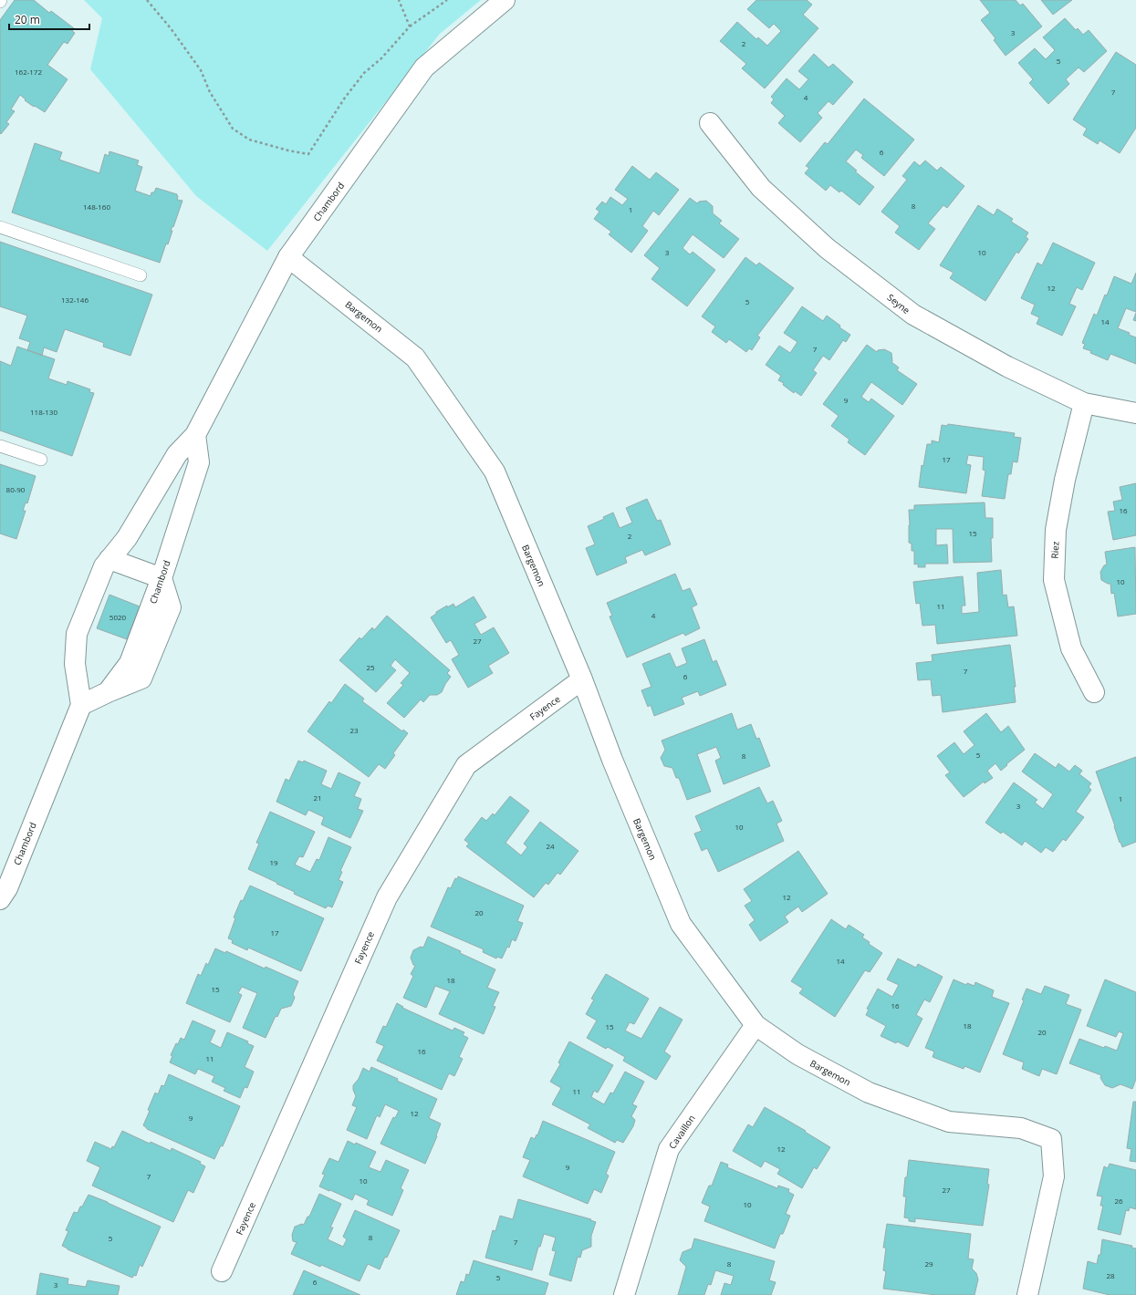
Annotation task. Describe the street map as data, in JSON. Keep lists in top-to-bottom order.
{
  "streets": {
    "street": [
      "Chambord",
      "Seyne",
      "Bargemon",
      "Riez",
      "Fayence",
      "Cavaillon"
    ]
  },
  "crossings": [
    ["Chambord", "Bargemon"],
    ["Seyne", "Riez"],
    ["Bargemon", "Fayence"],
    ["Bargemon", "Cavaillon"]
  ],
  "house_numbers": [
    "3",
    "2",
    "5",
    "162-172",
    "7",
    "4",
    "6",
    "8",
    "148-160",
    "1",
    "3",
    "10",
    "12",
    "132-146",
    "5",
    "14",
    "7",
    "9",
    "118-130",
    "17",
    "80-90",
    "16",
    "15",
    "2",
    "10",
    "11",
    "4",
    "5020",
    "27",
    "25",
    "7",
    "6",
    "23",
    "5",
    "8",
    "21",
    "1",
    "3",
    "10",
    "24",
    "19",
    "12",
    "20",
    "17",
    "14",
    "18",
    "15",
    "16",
    "18",
    "15",
    "20",
    "16",
    "11",
    "11",
    "12",
    "9",
    "12",
    "9",
    "7",
    "10",
    "27",
    "26",
    "10",
    "8",
    "5",
    "7",
    "8",
    "29",
    "28",
    "5",
    "6",
    "3"
  ],
  "scale_bar": "20 m"
}
